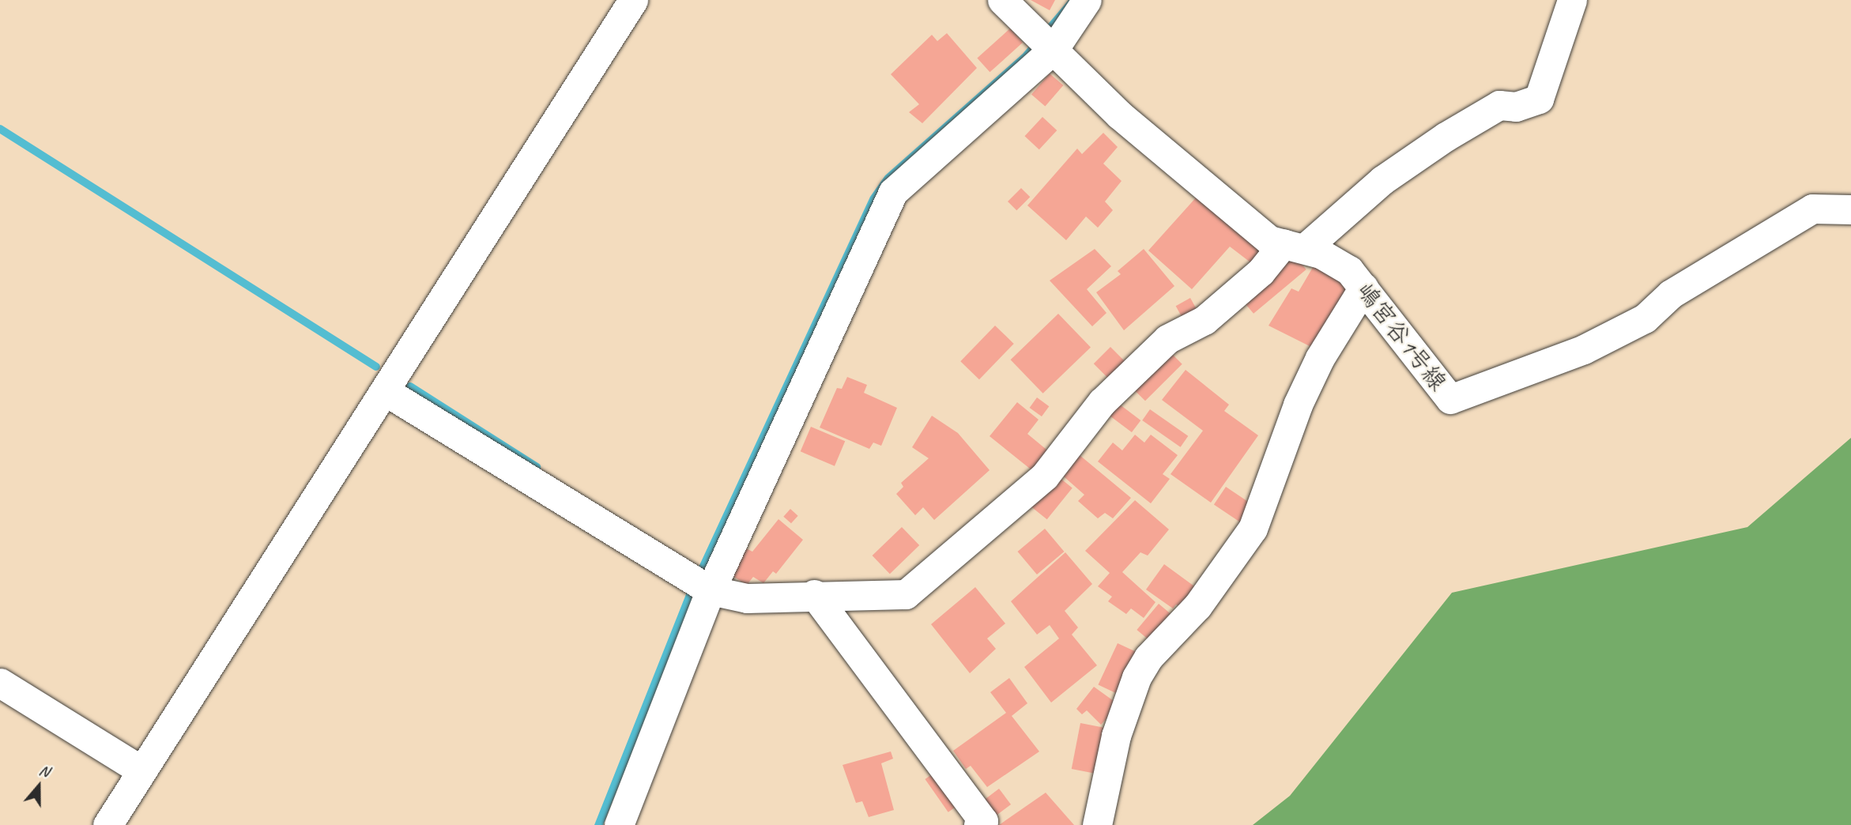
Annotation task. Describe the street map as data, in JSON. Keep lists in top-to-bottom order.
{
  "streets": {
    "street": ["嶋宮谷1号線"]
  },
  "north": "top"
}
